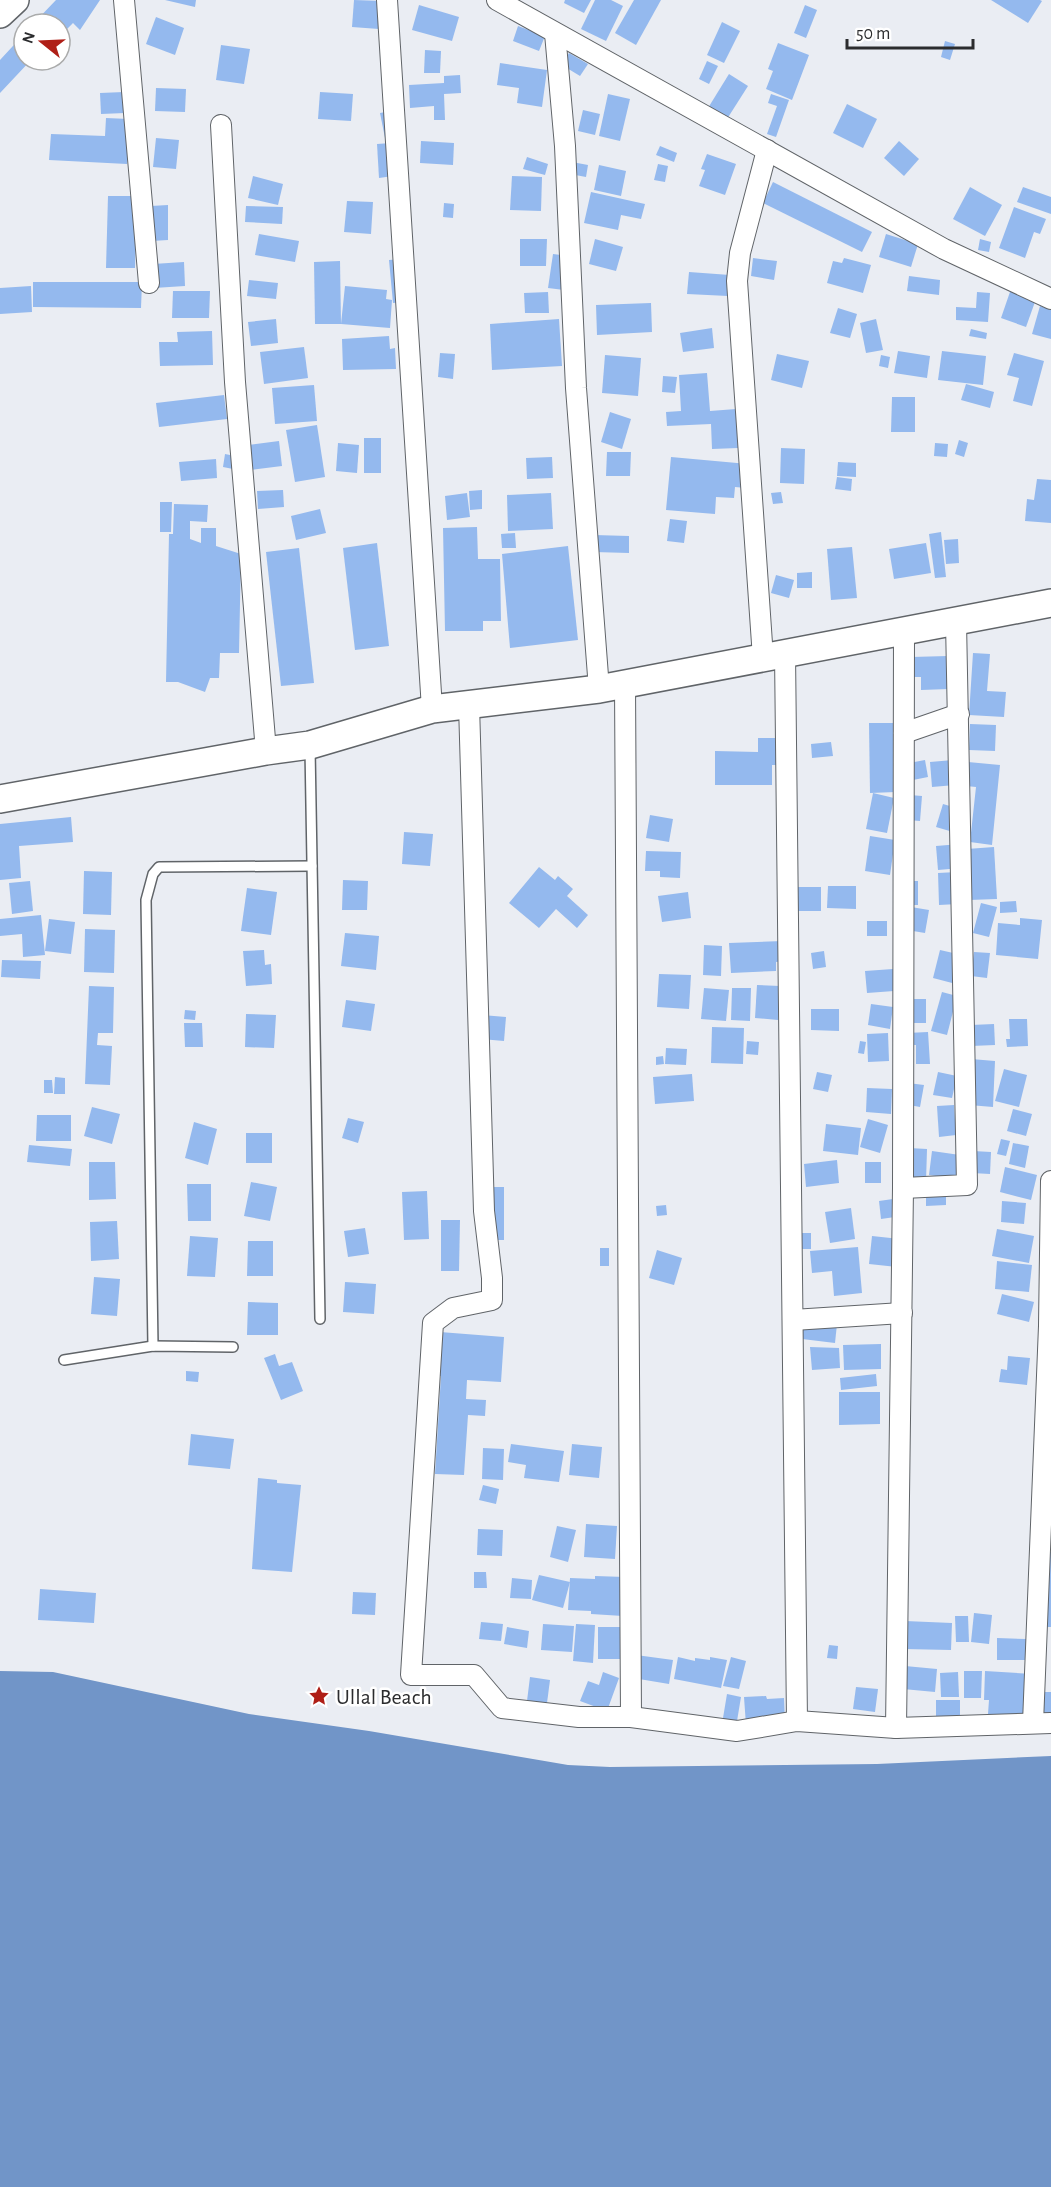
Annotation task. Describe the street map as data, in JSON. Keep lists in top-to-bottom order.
{
  "places": {
    "place": ["Ullal Beach"]
  },
  "scale_bar": "50 m",
  "north": "left"
}
